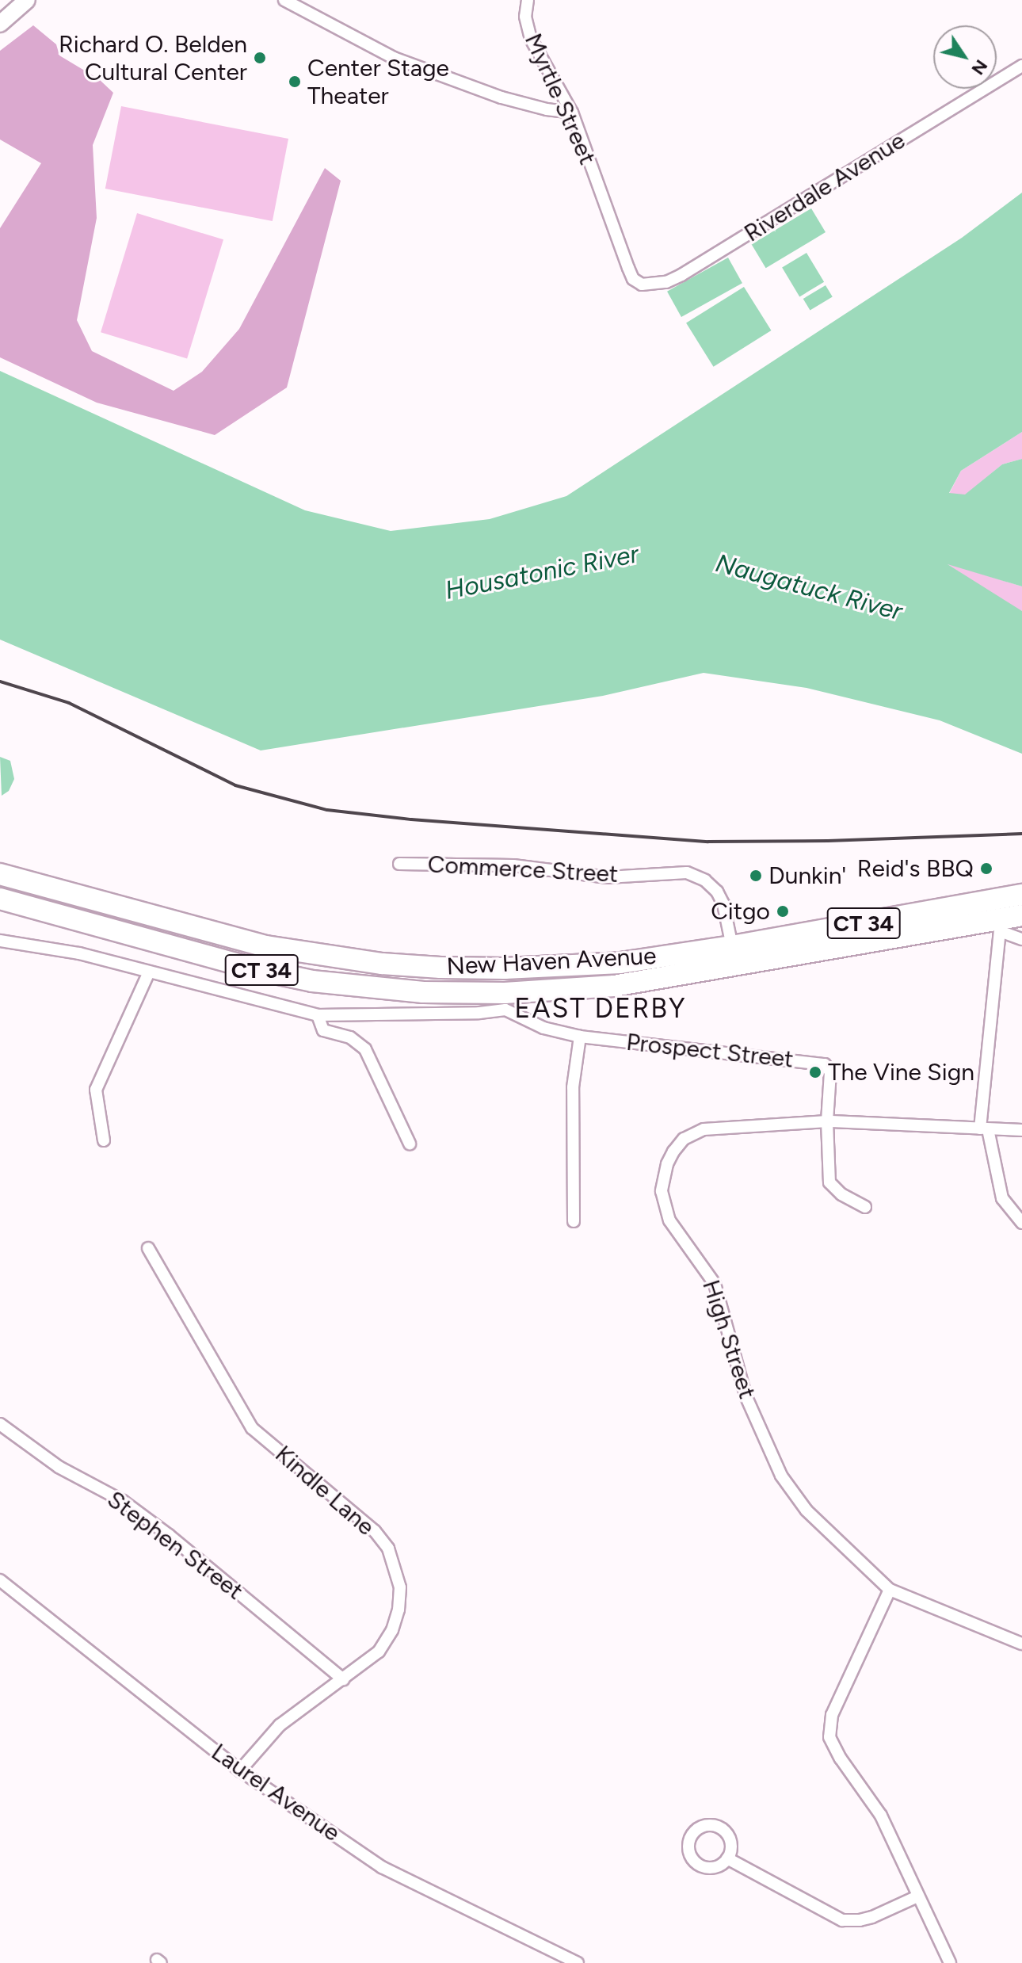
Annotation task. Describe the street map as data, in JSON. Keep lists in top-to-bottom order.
{
  "streets": {
    "highway": ["CT 34", "New Haven Avenue"],
    "street": [
      "Myrtle Street",
      "Riverdale Avenue",
      "Commerce Street",
      "Prospect Street",
      "High Street",
      "Kindle Lane",
      "Stephen Street",
      "Laurel Avenue"
    ]
  },
  "crossings": [
    ["Myrtle Street", "Riverdale Avenue"],
    ["Commerce Street", "New Haven Avenue"],
    ["CT 34", "New Haven Avenue"],
    ["New Haven Avenue", "Prospect Street"],
    ["Prospect Street", "High Street"],
    ["Kindle Lane", "Stephen Street"],
    ["Kindle Lane", "Laurel Avenue"]
  ],
  "districts": ["EAST DERBY"],
  "water": ["Housatonic River", "Naugatuck River"],
  "places": [
    "Richard O. Belden Cultural Center",
    "Center Stage Theater",
    "Reid's BBQ",
    "Dunkin'",
    "Citgo",
    "The Vine Sign"
  ],
  "north": "bottom right"
}
